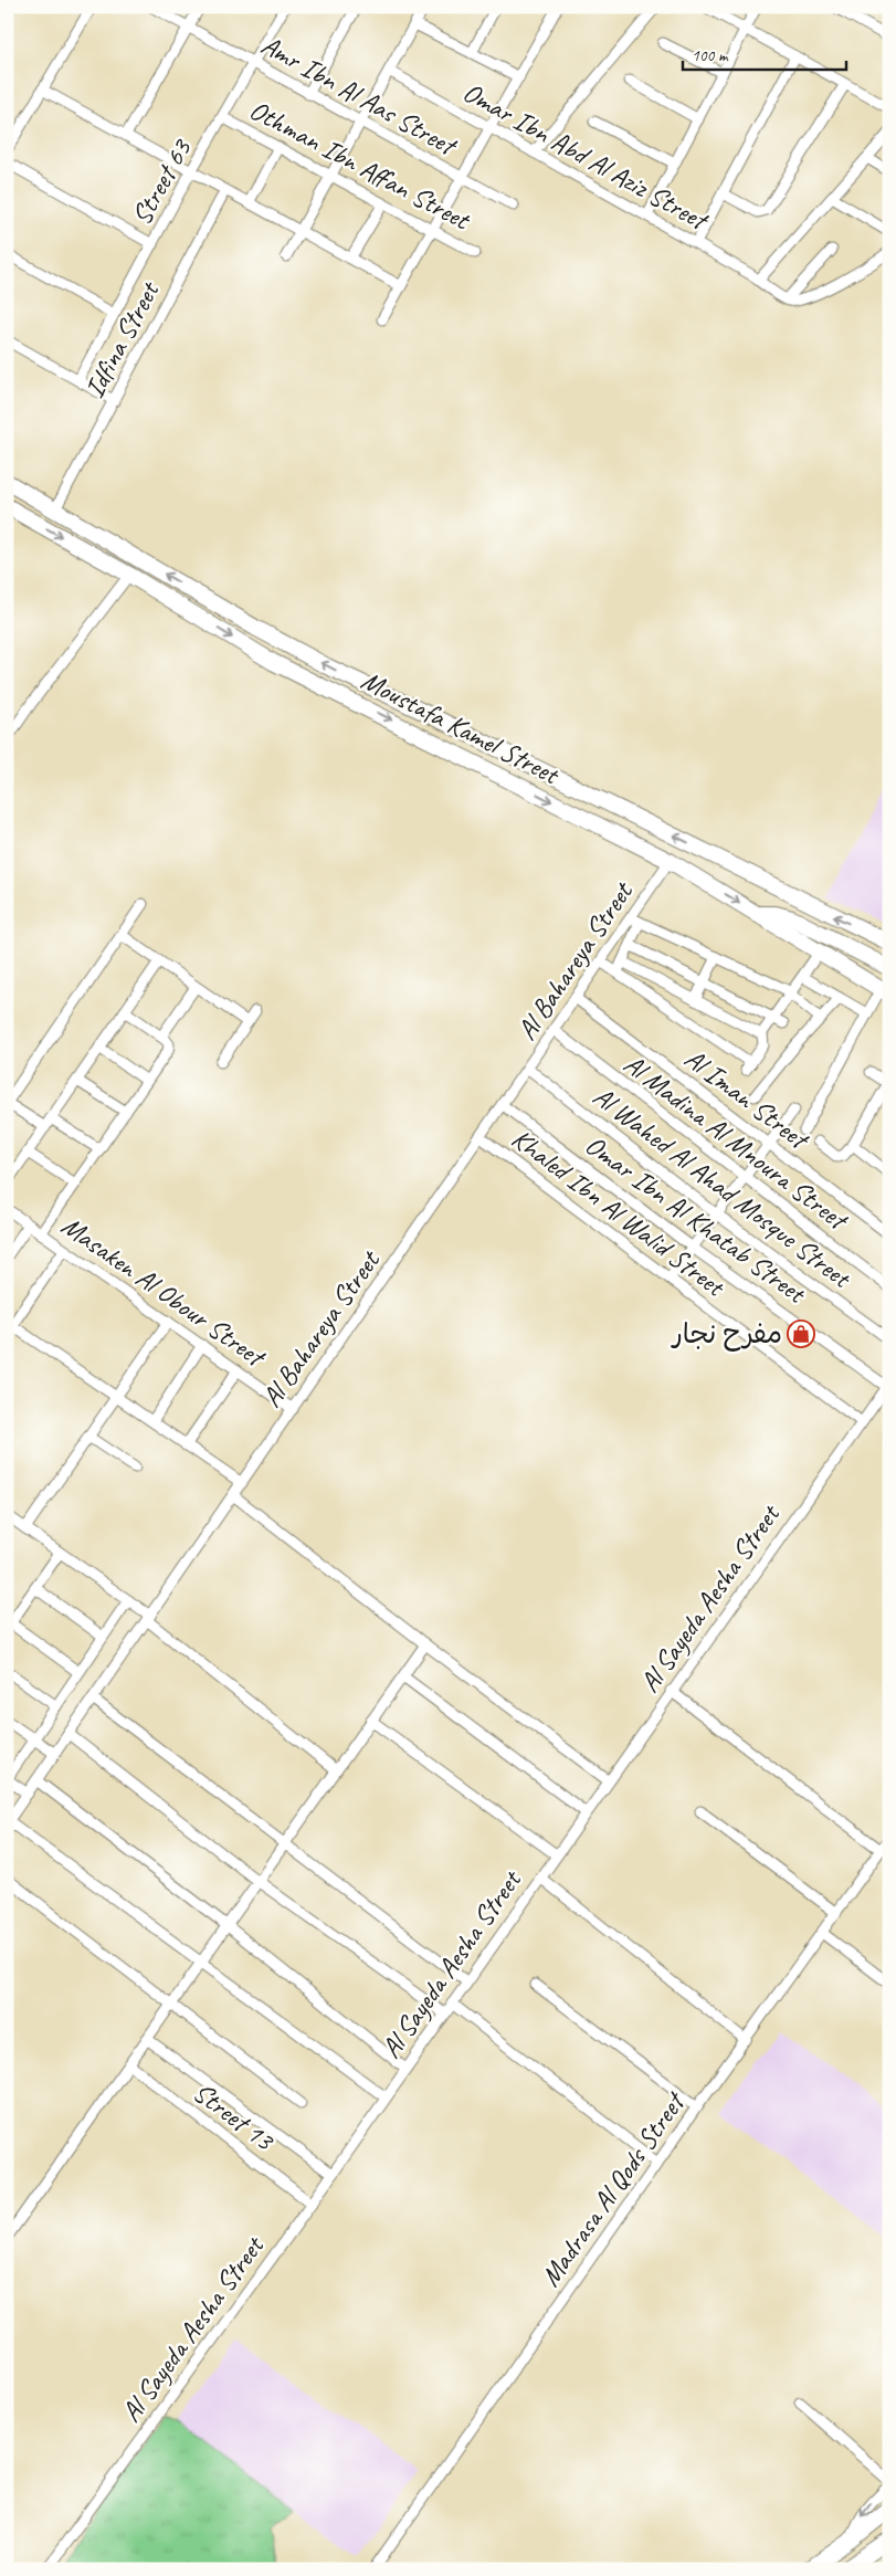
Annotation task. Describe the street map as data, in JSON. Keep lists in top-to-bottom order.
{
  "streets": {
    "main road": ["Moustafa Kamel Street"],
    "street": [
      "Amr Ibn Al Aas Street",
      "Omar Ibn Abd Al Aziz Street",
      "Othman Ibn Affan Street",
      "Street 63",
      "Idfina Street",
      "Al Bahareya Street",
      "Al Iman Street",
      "Al Madina Al Mnoura Street",
      "Al Wahed Al Ahad Mosque Street",
      "Khaled Ibn Al Walid Street",
      "Omar Ibn Al Khatab Street",
      "Masaken Al Obour Street",
      "Al Sayeda Aesha Street",
      "Street 13",
      "Madrasa Al Qods Street"
    ]
  },
  "crossings": [
    ["Amr Ibn Al Aas Street", "Street 63"],
    ["Othman Ibn Affan Street", "Street 63"],
    ["Idfina Street", "Moustafa Kamel Street"],
    ["Moustafa Kamel Street", "Al Bahareya Street"],
    ["Al Bahareya Street", "Al Iman Street"],
    ["Al Bahareya Street", "Al Madina Al Mnoura Street"],
    ["Al Bahareya Street", "Al Wahed Al Ahad Mosque Street"],
    ["Al Bahareya Street", "Khaled Ibn Al Walid Street"],
    ["Al Bahareya Street", "Omar Ibn Al Khatab Street"],
    ["Al Bahareya Street", "Masaken Al Obour Street"],
    ["Khaled Ibn Al Walid Street", "Al Sayeda Aesha Street"],
    ["Omar Ibn Al Khatab Street", "Al Sayeda Aesha Street"],
    ["Al Sayeda Aesha Street", "Street 13"]
  ],
  "places": {
    "shop": ["مفرح نجار"]
  },
  "scale_bar": "100 m"
}
